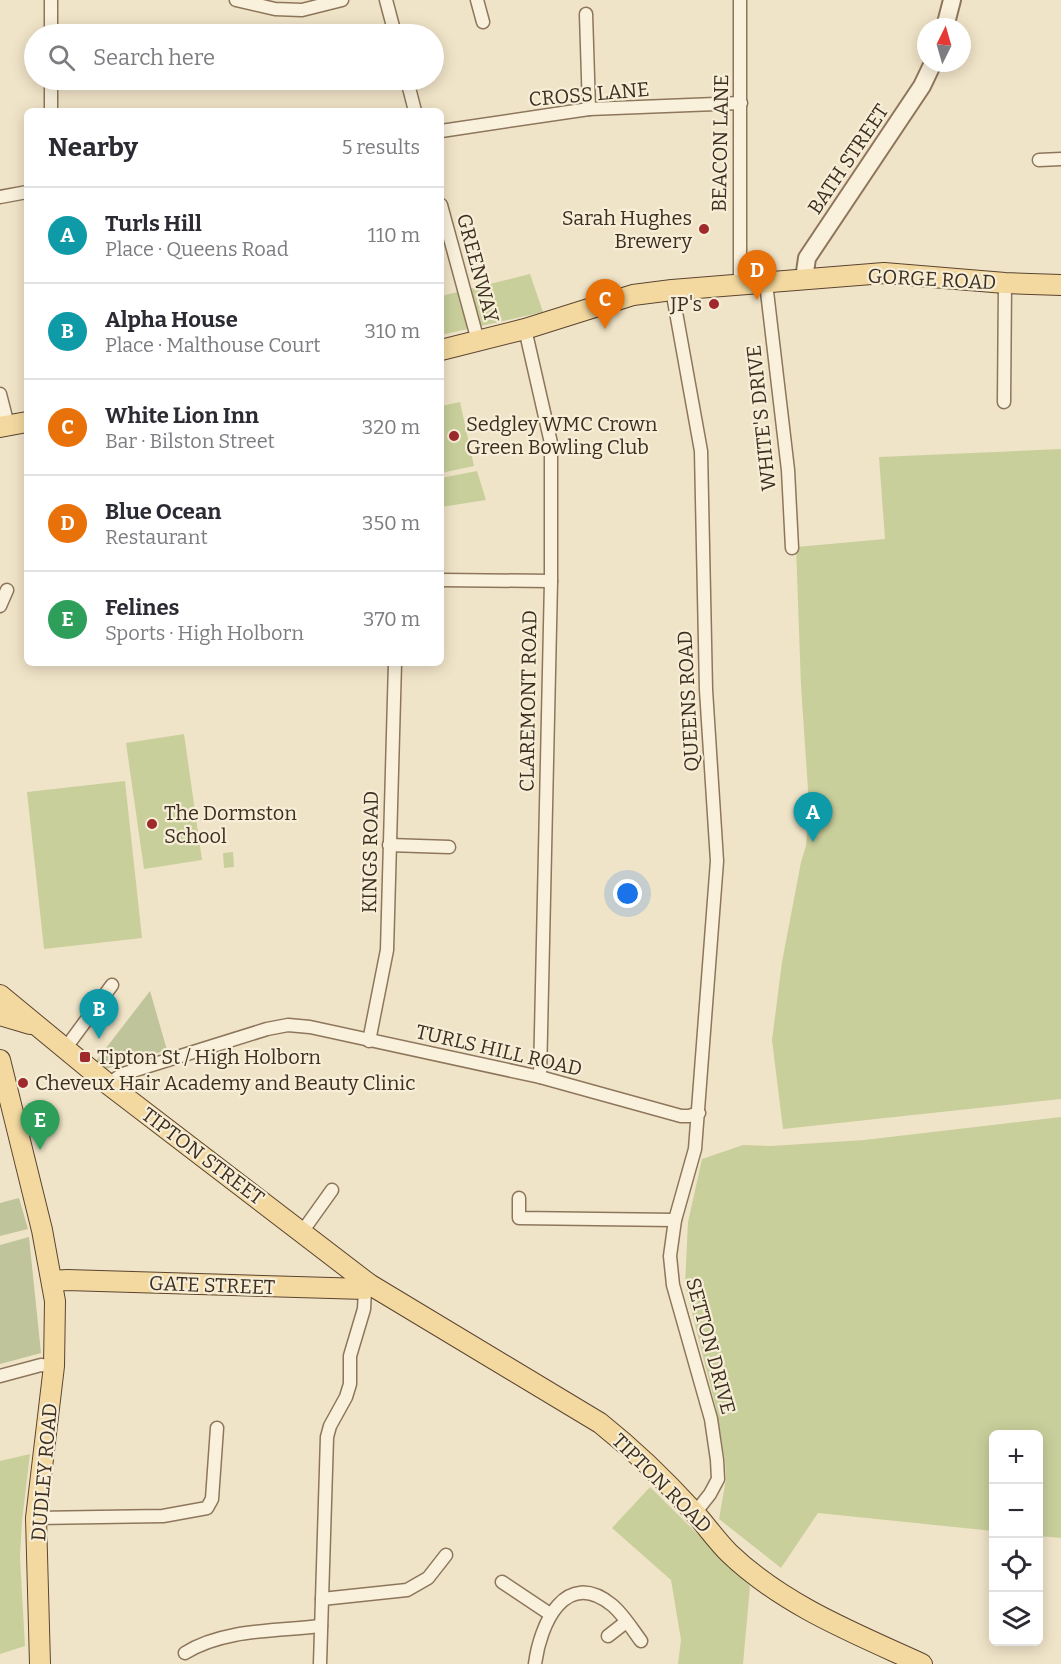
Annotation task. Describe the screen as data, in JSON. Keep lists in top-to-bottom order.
{
  "streets": {
    "main road": [
      "GORGE ROAD",
      "TIPTON STREET",
      "GATE STREET",
      "DUDLEY ROAD",
      "TIPTON ROAD"
    ],
    "street": [
      "CROSS LANE",
      "BEACON LANE",
      "BATH STREET",
      "GREENWAY",
      "WHITE'S DRIVE",
      "CLAREMONT ROAD",
      "QUEENS ROAD",
      "KINGS ROAD",
      "TURLS HILL ROAD",
      "SETTON DRIVE"
    ]
  },
  "crossings": [
    ["CROSS LANE", "BEACON LANE"],
    ["BEACON LANE", "GORGE ROAD"],
    ["BATH STREET", "GORGE ROAD"],
    ["GREENWAY", "GORGE ROAD"],
    ["GORGE ROAD", "WHITE'S DRIVE"],
    ["GORGE ROAD", "CLAREMONT ROAD"],
    ["GORGE ROAD", "QUEENS ROAD"],
    ["CLAREMONT ROAD", "TURLS HILL ROAD"],
    ["QUEENS ROAD", "TURLS HILL ROAD"],
    ["QUEENS ROAD", "SETTON DRIVE"],
    ["KINGS ROAD", "TURLS HILL ROAD"],
    ["TURLS HILL ROAD", "TIPTON STREET"],
    ["TURLS HILL ROAD", "SETTON DRIVE"],
    ["TIPTON STREET", "TIPTON ROAD"],
    ["GATE STREET", "DUDLEY ROAD"],
    ["GATE STREET", "TIPTON ROAD"],
    ["SETTON DRIVE", "TIPTON ROAD"]
  ],
  "places": {
    "other": [
      "Sarah Hughes Brewery",
      "JP's",
      "Sedgley WMC Crown Green Bowling Club",
      "The Dormston School",
      "Cheveux Hair Academy and Beauty Clinic"
    ],
    "transit": ["Tipton St / High Holborn"]
  },
  "north": "top",
  "page": {
    "search": "Search here",
    "heading": ["Nearby", "5 results"],
    "list": [
      {
        "mark": "A",
        "name": "Turls Hill",
        "note": "Place · Queens Road",
        "value": "110 m"
      },
      {
        "mark": "B",
        "name": "Alpha House",
        "note": "Place · Malthouse Court",
        "value": "310 m"
      },
      {
        "mark": "C",
        "name": "White Lion Inn",
        "note": "Bar · Bilston Street",
        "value": "320 m"
      },
      {
        "mark": "D",
        "name": "Blue Ocean",
        "note": "Restaurant",
        "value": "350 m"
      },
      {
        "mark": "E",
        "name": "Felines",
        "note": "Sports · High Holborn",
        "value": "370 m"
      }
    ],
    "pins": [
      "D",
      "C",
      "A",
      "B",
      "E"
    ],
    "map_buttons": ["+", "−"]
  }
}
